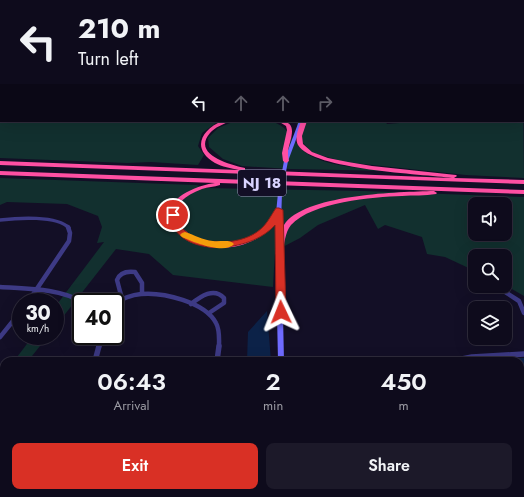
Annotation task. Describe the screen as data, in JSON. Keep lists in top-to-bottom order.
{
  "streets": {
    "highway": ["NJ 18"]
  },
  "page": {
    "turn": ["210 m", "Turn left"],
    "speed": "30 km/h",
    "limit": "40",
    "eta": [
      "06:43",
      "Arrival",
      "2",
      "min",
      "450",
      "m"
    ],
    "buttons": ["Exit", "Share"]
  }
}
